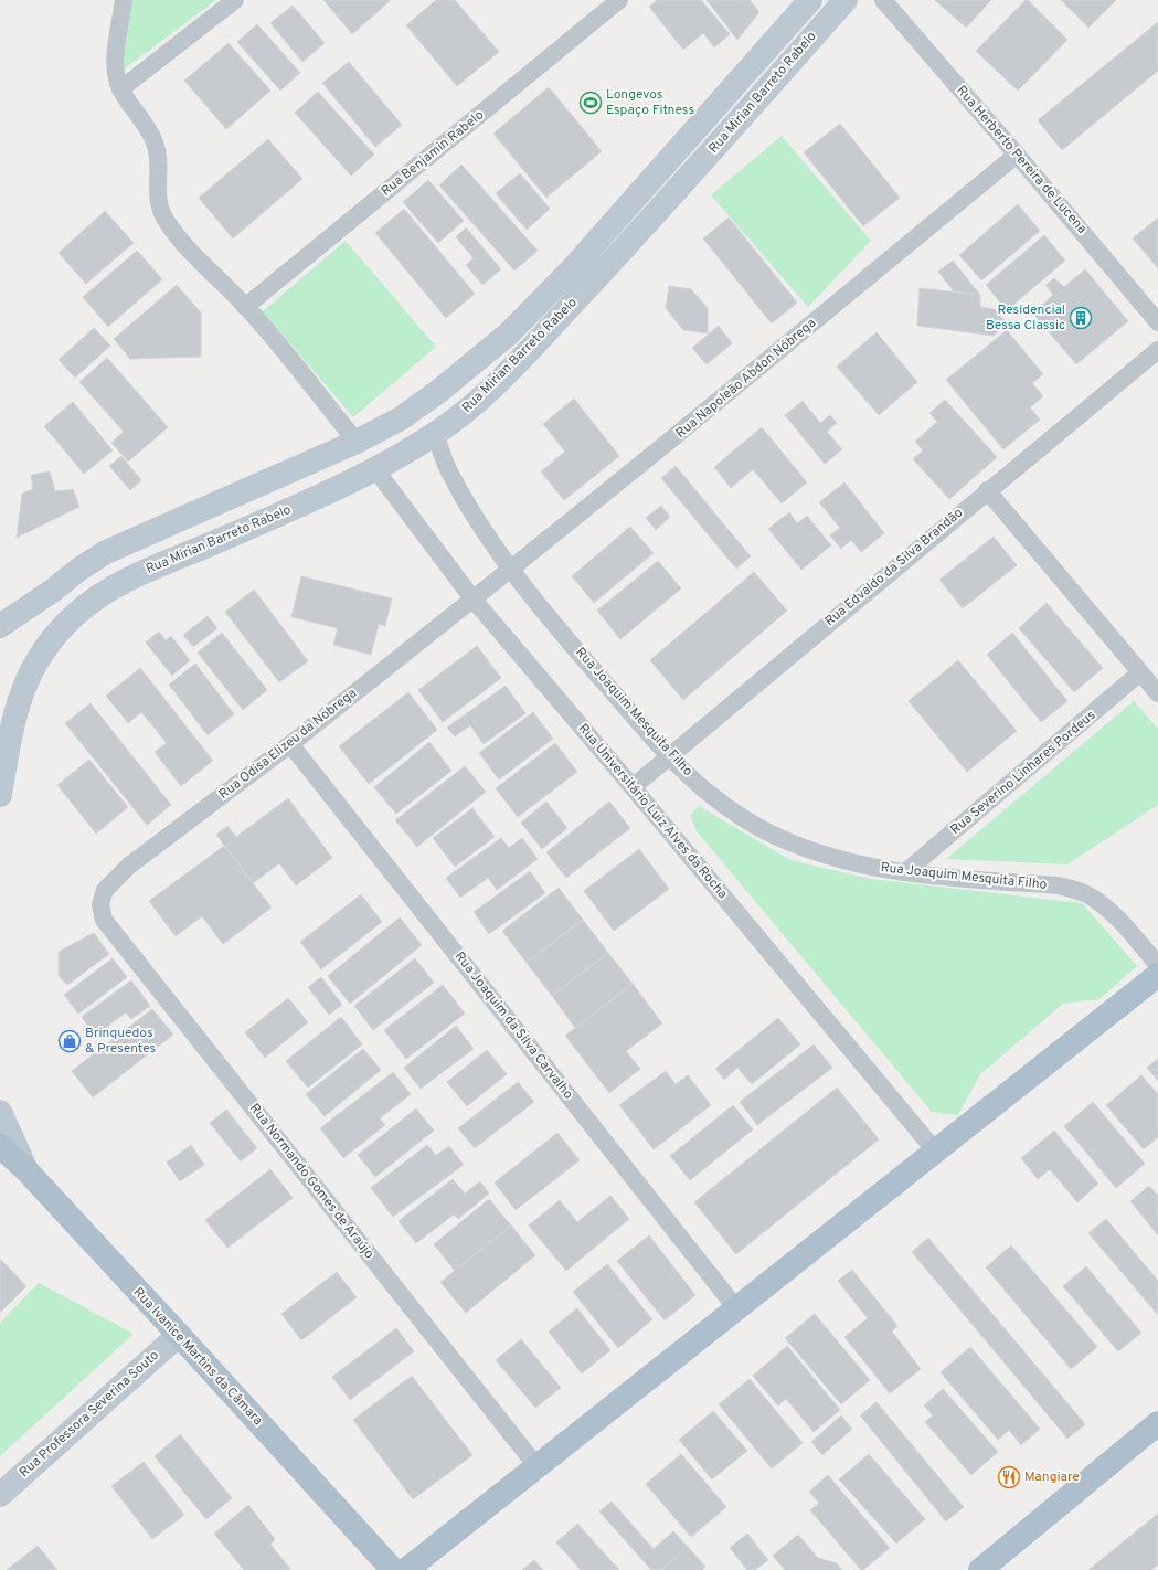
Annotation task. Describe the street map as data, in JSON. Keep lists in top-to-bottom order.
{
  "streets": {
    "main road": ["Rua Mirian Barreto Rabelo", "Rua Ivanice Martins da Câmara", "Rua Professora Severina Souto"],
    "street": [
      "Rua Benjamin Rabelo",
      "Rua Herberto Pereira de Lucena",
      "Rua Napoleão Abdon Nóbrega",
      "Rua Edvaldo da Silva Brandão",
      "Rua Joaquim Mesquita Filho",
      "Rua Odisa Elizeu da Nobrega",
      "Rua Severino Linhares Pordeus",
      "Rua Universitário Luiz Alves da Rocha",
      "Rua Joaquim da Silva Carvalho",
      "Rua Normando Gomes de Araújo"
    ]
  },
  "crossings": [
    ["Rua Mirian Barreto Rabelo", "Rua Joaquim Mesquita Filho"],
    ["Rua Mirian Barreto Rabelo", "Rua Universitário Luiz Alves da Rocha"],
    ["Rua Herberto Pereira de Lucena", "Rua Napoleão Abdon Nóbrega"],
    ["Rua Napoleão Abdon Nóbrega", "Rua Joaquim Mesquita Filho"],
    ["Rua Napoleão Abdon Nóbrega", "Rua Odisa Elizeu da Nobrega"],
    ["Rua Napoleão Abdon Nóbrega", "Rua Universitário Luiz Alves da Rocha"],
    ["Rua Edvaldo da Silva Brandão", "Rua Joaquim Mesquita Filho"],
    ["Rua Edvaldo da Silva Brandão", "Rua Universitário Luiz Alves da Rocha"],
    ["Rua Joaquim Mesquita Filho", "Rua Severino Linhares Pordeus"],
    ["Rua Odisa Elizeu da Nobrega", "Rua Universitário Luiz Alves da Rocha"],
    ["Rua Odisa Elizeu da Nobrega", "Rua Joaquim da Silva Carvalho"],
    ["Rua Odisa Elizeu da Nobrega", "Rua Normando Gomes de Araújo"],
    ["Rua Ivanice Martins da Câmara", "Rua Professora Severina Souto"]
  ],
  "places": {
    "sports": ["Longevos Espaço Fitness"],
    "building": ["Residencial Bessa Classic"],
    "shop": ["Brinquedos & Presentes"],
    "restaurant": ["Mangiare"]
  }
}
